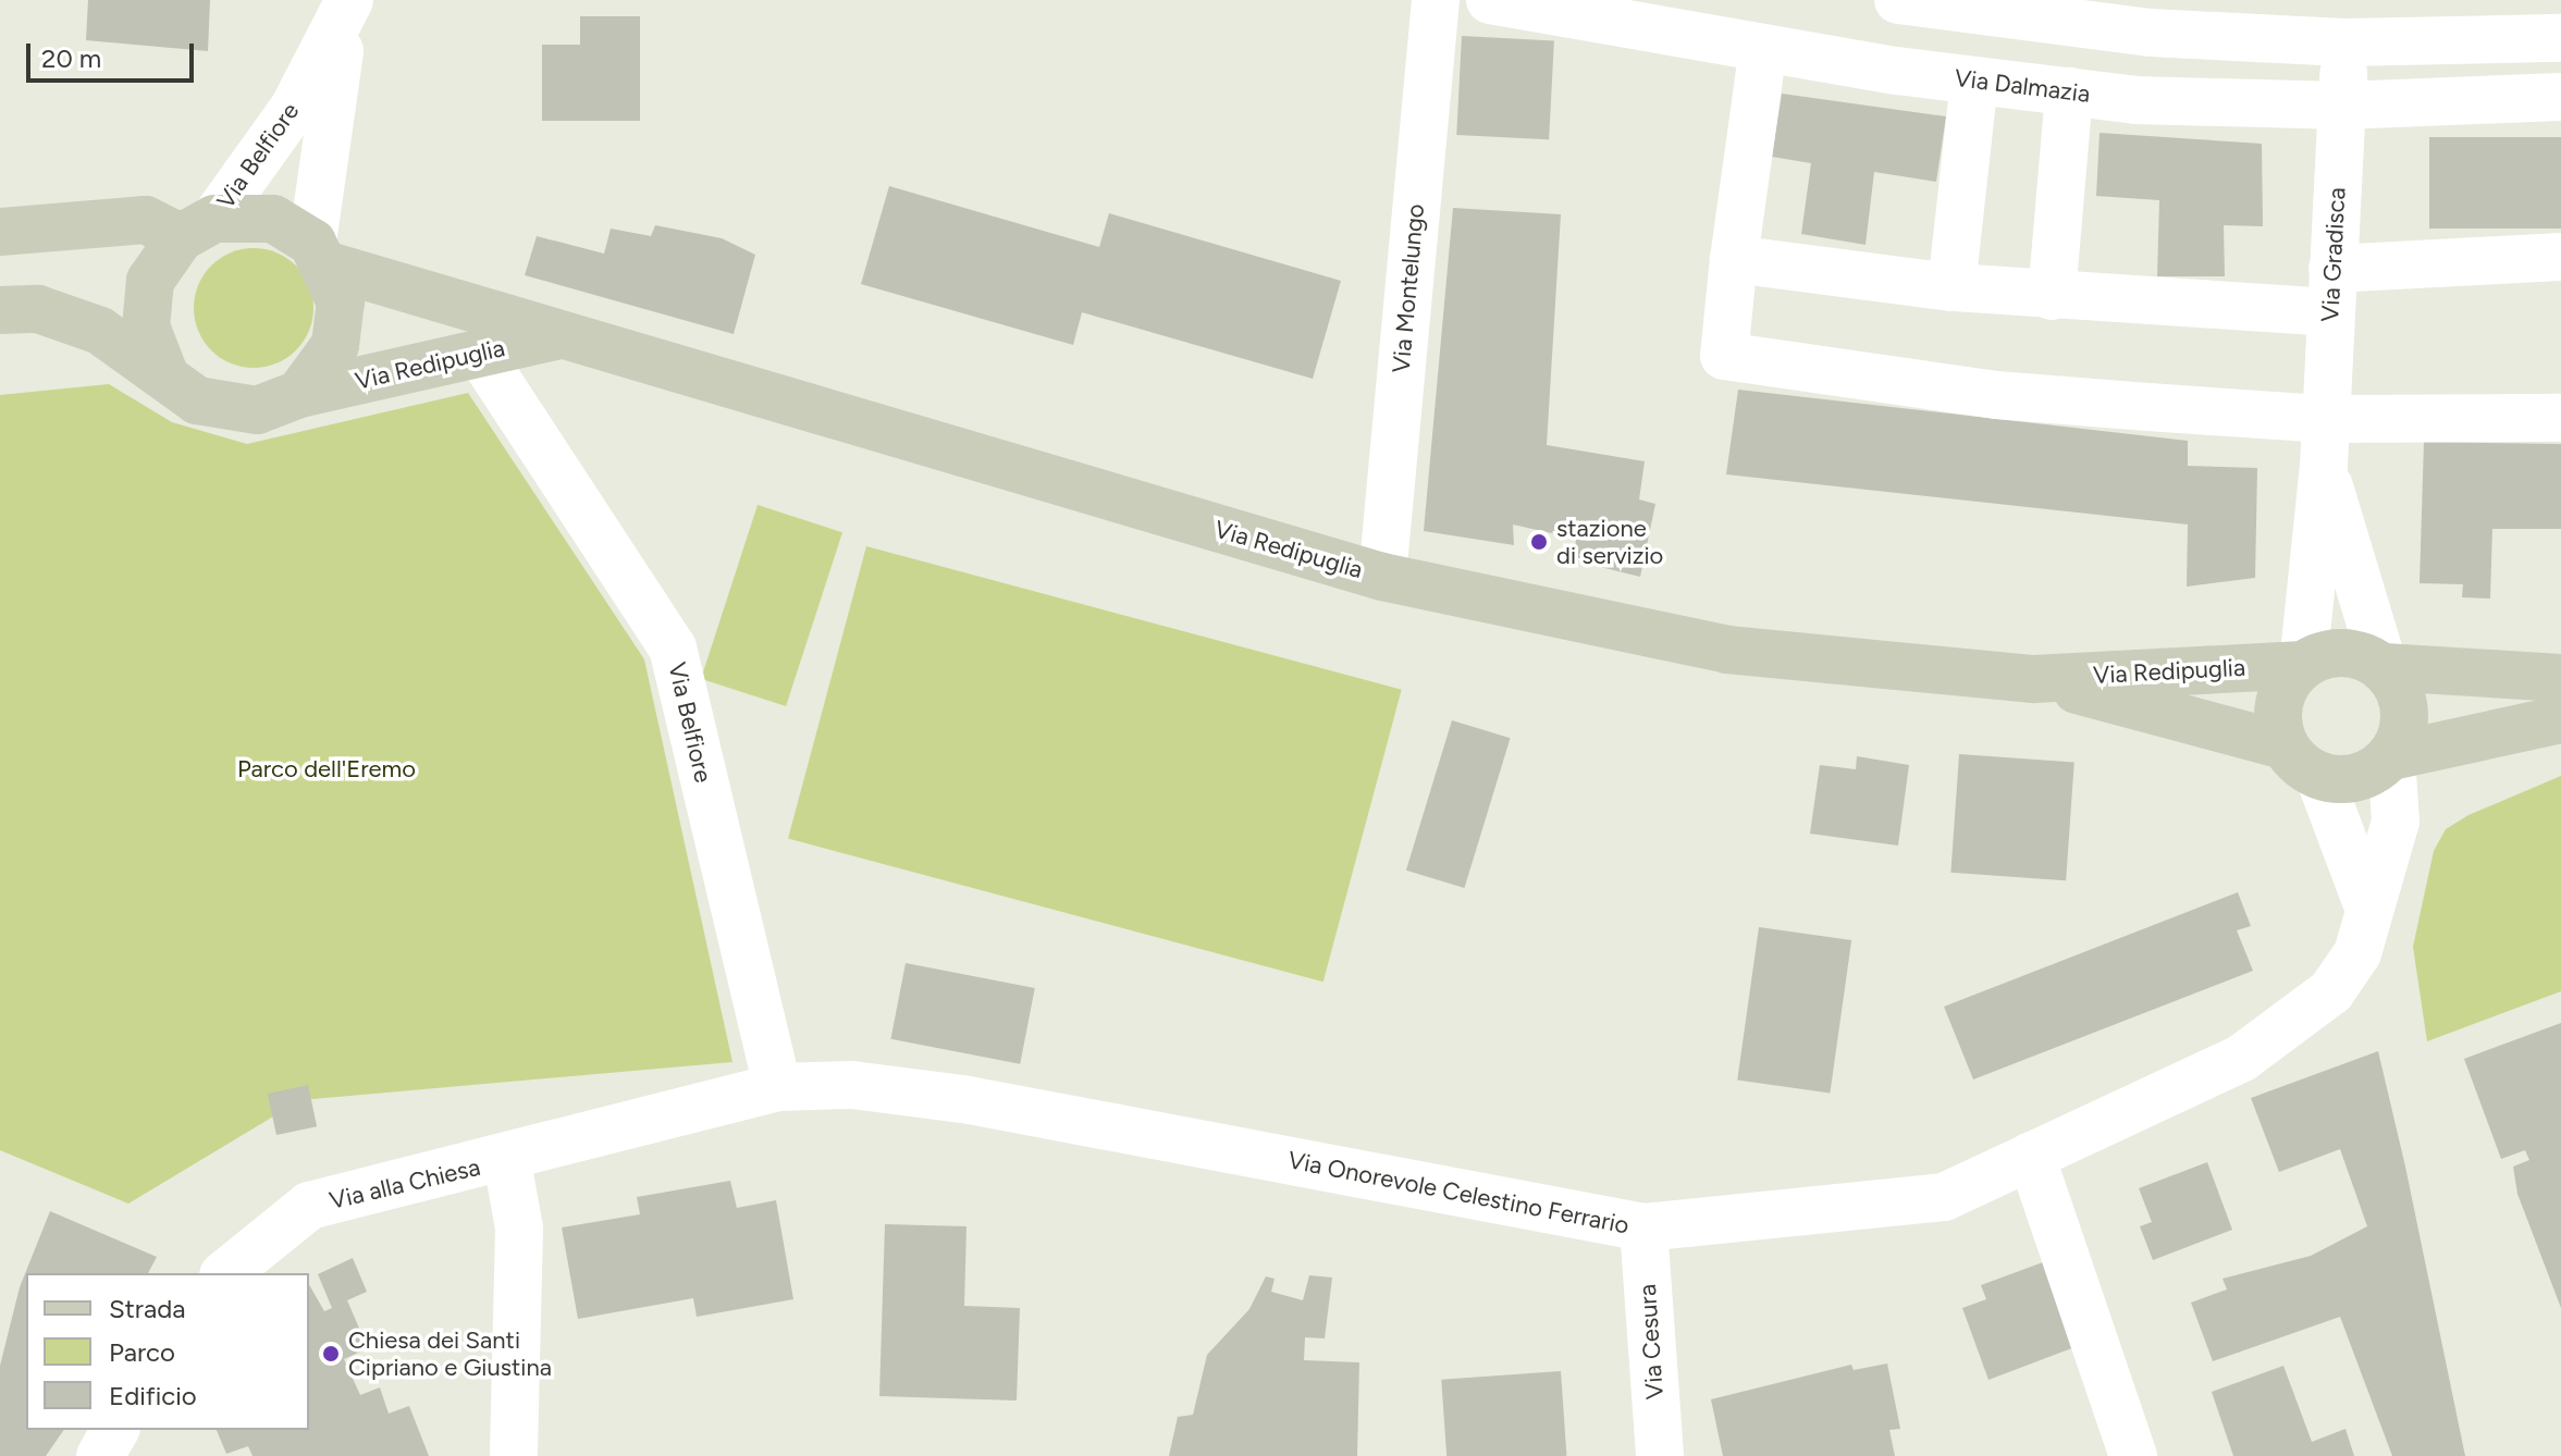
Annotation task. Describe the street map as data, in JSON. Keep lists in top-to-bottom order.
{
  "streets": {
    "main road": ["Via Redipuglia"],
    "street": [
      "Via Dalmazia",
      "Via Belfiore",
      "Via Gradisca",
      "Via Montelungo",
      "Via alla Chiesa",
      "Via Onorevole Celestino Ferrario",
      "Via Cesura"
    ]
  },
  "crossings": [
    ["Via Dalmazia", "Via Gradisca"],
    ["Via Belfiore", "Via Redipuglia"],
    ["Via Belfiore", "Via Onorevole Celestino Ferrario"],
    ["Via Gradisca", "Via Redipuglia"],
    ["Via Gradisca", "Via Onorevole Celestino Ferrario"],
    ["Via Montelungo", "Via Redipuglia"],
    ["Via Redipuglia", "Via Onorevole Celestino Ferrario"],
    ["Via alla Chiesa", "Via Onorevole Celestino Ferrario"],
    ["Via Onorevole Celestino Ferrario", "Via Cesura"]
  ],
  "parks": ["Parco dell'Eremo"],
  "places": ["stazione di servizio", "Chiesa dei Santi Cipriano e Giustina"],
  "legend": ["Strada", "Parco", "Edificio"],
  "scale_bar": "20 m"
}
